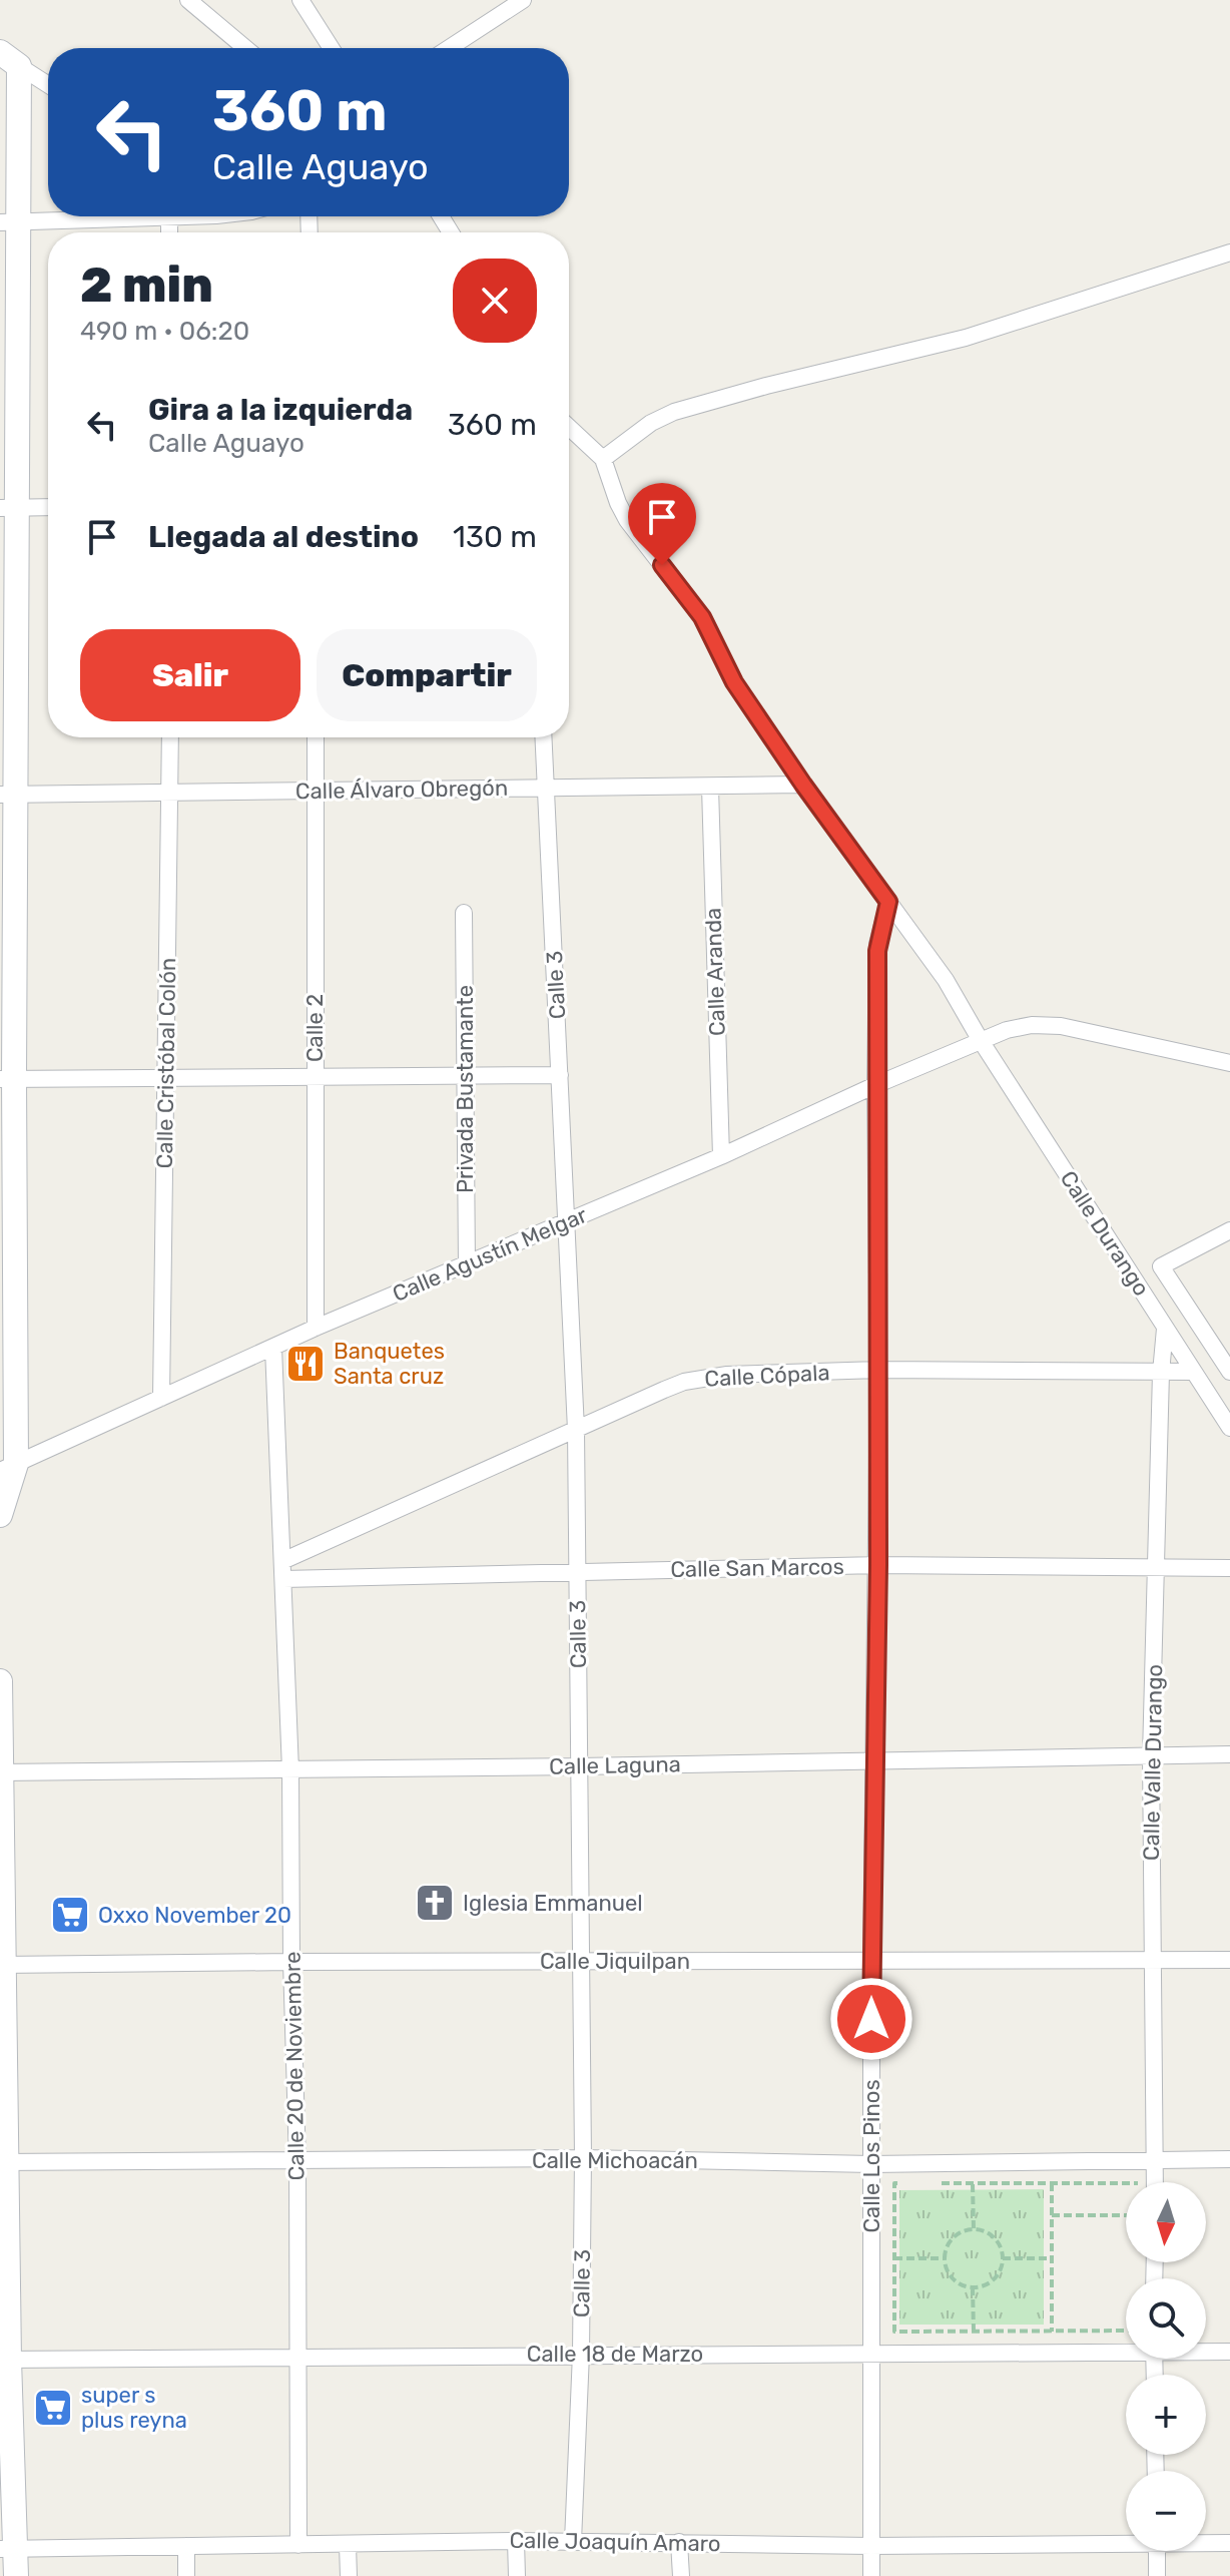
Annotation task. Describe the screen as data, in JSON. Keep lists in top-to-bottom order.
{
  "streets": {
    "street": [
      "Calle Álvaro Obregón",
      "Calle Aranda",
      "Calle 3",
      "Calle 2",
      "Calle Cristóbal Colón",
      "Privada Bustamante",
      "Calle Durango",
      "Calle Agustín Melgar",
      "Calle Cópala",
      "Calle San Marcos",
      "Calle Valle Durango",
      "Calle Laguna",
      "Calle Jiquilpan",
      "Calle 20 de Noviembre",
      "Calle Los Pinos",
      "Calle Michoacán",
      "Calle 18 de Marzo",
      "Calle Joaquín Amaro"
    ]
  },
  "crossings": [
    ["Calle Álvaro Obregón", "Calle Aranda"],
    ["Calle Álvaro Obregón", "Calle 3"],
    ["Calle Álvaro Obregón", "Calle 2"],
    ["Calle Álvaro Obregón", "Calle Cristóbal Colón"],
    ["Calle Álvaro Obregón", "Calle Durango"],
    ["Calle Aranda", "Calle Agustín Melgar"],
    ["Calle 3", "Calle Agustín Melgar"],
    ["Calle 3", "Calle Cópala"],
    ["Calle 3", "Calle San Marcos"],
    ["Calle 3", "Calle Laguna"],
    ["Calle 3", "Calle Jiquilpan"],
    ["Calle 3", "Calle Michoacán"],
    ["Calle 3", "Calle 18 de Marzo"],
    ["Calle 3", "Calle Joaquín Amaro"],
    ["Calle 2", "Calle Agustín Melgar"],
    ["Calle Cristóbal Colón", "Calle Agustín Melgar"],
    ["Privada Bustamante", "Calle Agustín Melgar"],
    ["Calle Durango", "Calle Agustín Melgar"],
    ["Calle Durango", "Calle Cópala"],
    ["Calle Durango", "Calle Valle Durango"],
    ["Calle Durango", "Calle Los Pinos"],
    ["Calle Agustín Melgar", "Calle 20 de Noviembre"],
    ["Calle Agustín Melgar", "Calle Los Pinos"],
    ["Calle Cópala", "Calle Valle Durango"],
    ["Calle Cópala", "Calle 20 de Noviembre"],
    ["Calle Cópala", "Calle Los Pinos"],
    ["Calle San Marcos", "Calle Valle Durango"],
    ["Calle San Marcos", "Calle 20 de Noviembre"],
    ["Calle San Marcos", "Calle Los Pinos"],
    ["Calle Valle Durango", "Calle Laguna"],
    ["Calle Valle Durango", "Calle Jiquilpan"],
    ["Calle Valle Durango", "Calle Michoacán"],
    ["Calle Laguna", "Calle 20 de Noviembre"],
    ["Calle Laguna", "Calle Los Pinos"],
    ["Calle Jiquilpan", "Calle 20 de Noviembre"],
    ["Calle Jiquilpan", "Calle Los Pinos"],
    ["Calle 20 de Noviembre", "Calle Michoacán"],
    ["Calle 20 de Noviembre", "Calle 18 de Marzo"],
    ["Calle 20 de Noviembre", "Calle Joaquín Amaro"],
    ["Calle Los Pinos", "Calle Michoacán"],
    ["Calle Los Pinos", "Calle 18 de Marzo"],
    ["Calle Los Pinos", "Calle Joaquín Amaro"]
  ],
  "places": {
    "restaurant": ["Banquetes Santa cruz"],
    "church": ["Iglesia Emmanuel"],
    "supermarket": ["Oxxo November 20", "super s plus reyna"]
  },
  "north": "bottom",
  "page": {
    "turn": ["360 m", "Calle Aguayo"],
    "heading": ["2 min", "490 m · 06:20"],
    "list": [
      {
        "name": "Gira a la izquierda",
        "note": "Calle Aguayo",
        "value": "360 m"
      },
      {
        "name": "Llegada al destino",
        "value": "130 m"
      }
    ],
    "buttons": ["Salir", "Compartir"],
    "map_buttons": ["+", "−"]
  }
}
